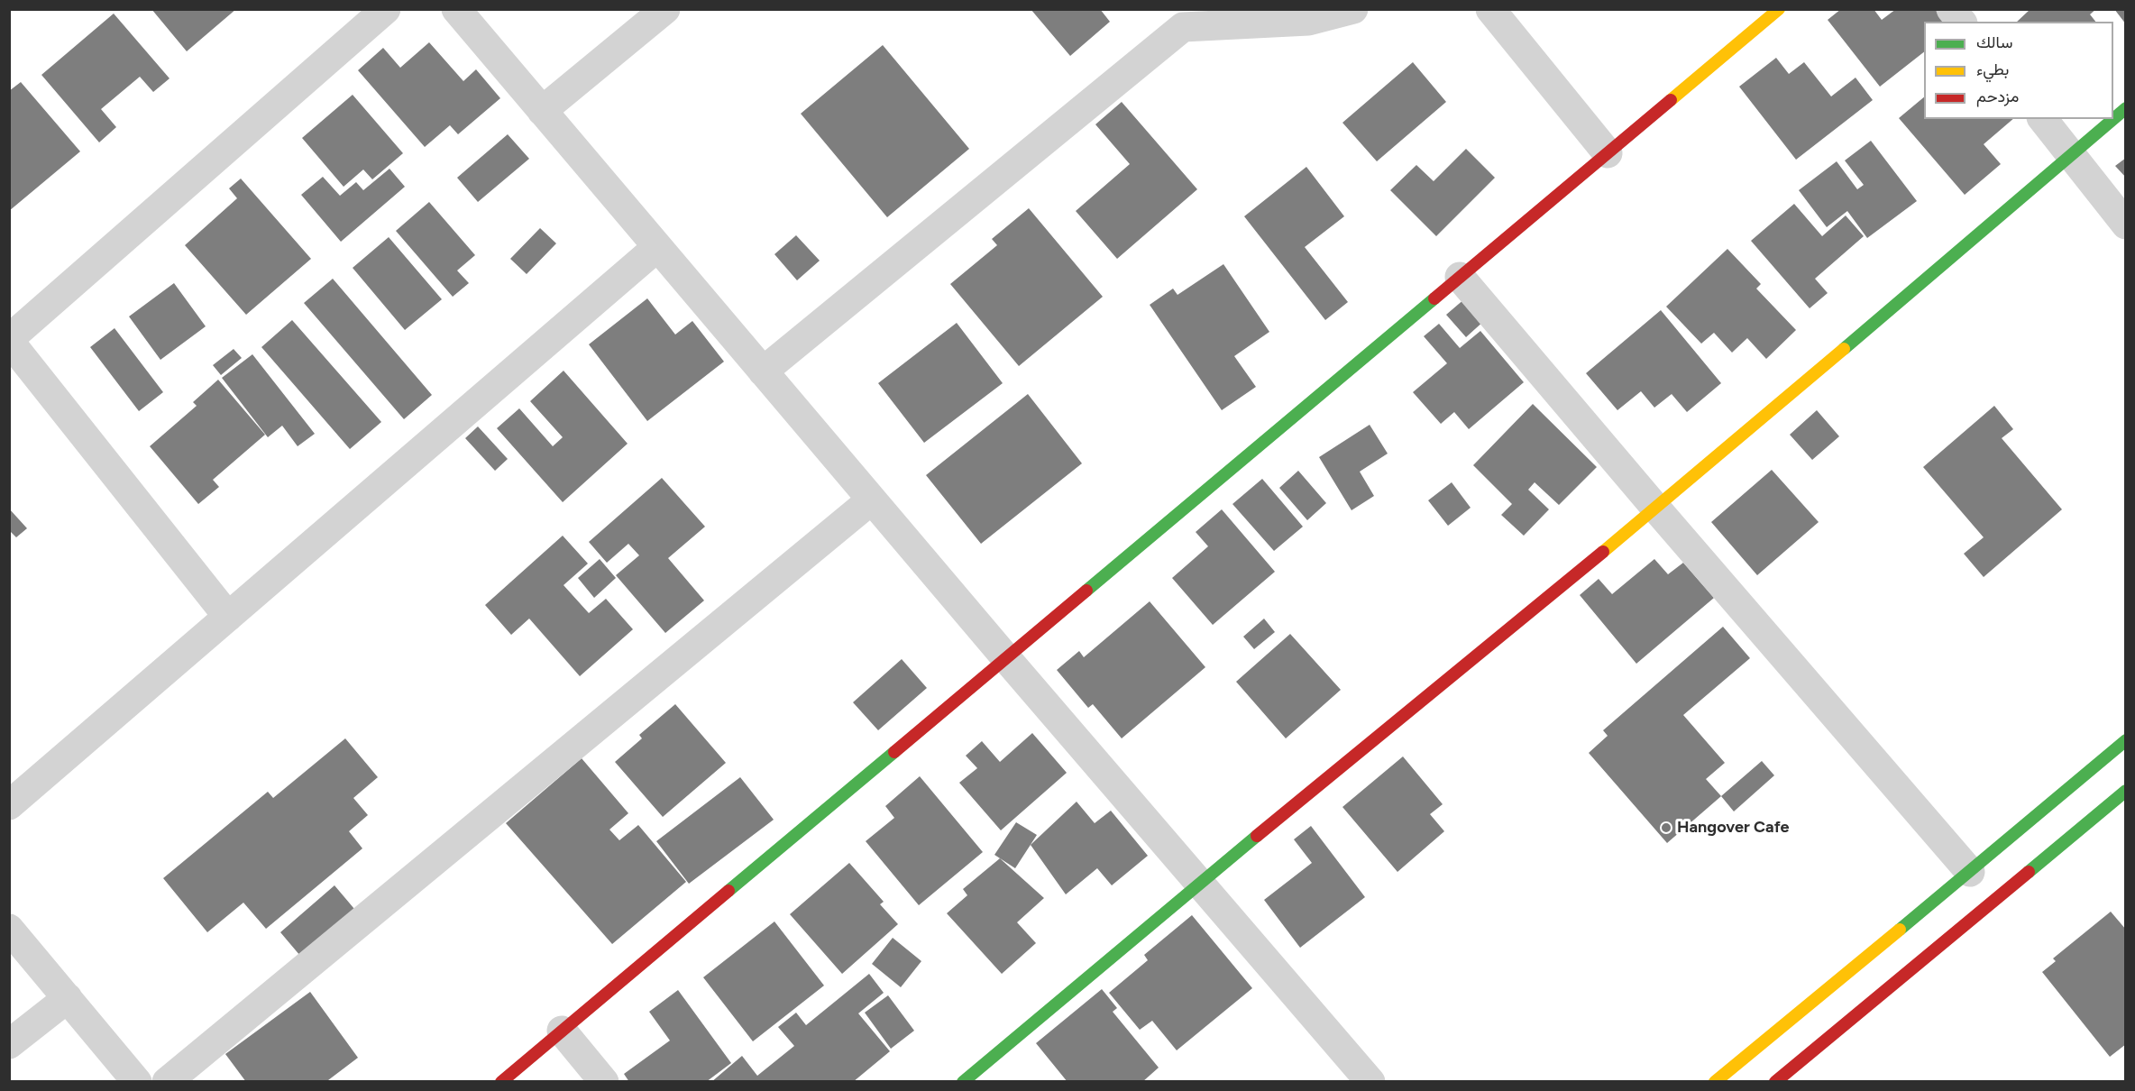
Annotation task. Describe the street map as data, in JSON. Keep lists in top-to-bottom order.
{
  "places": ["Hangover Cafe"],
  "legend": ["سالك", "بطيء", "مزدحم"]
}
